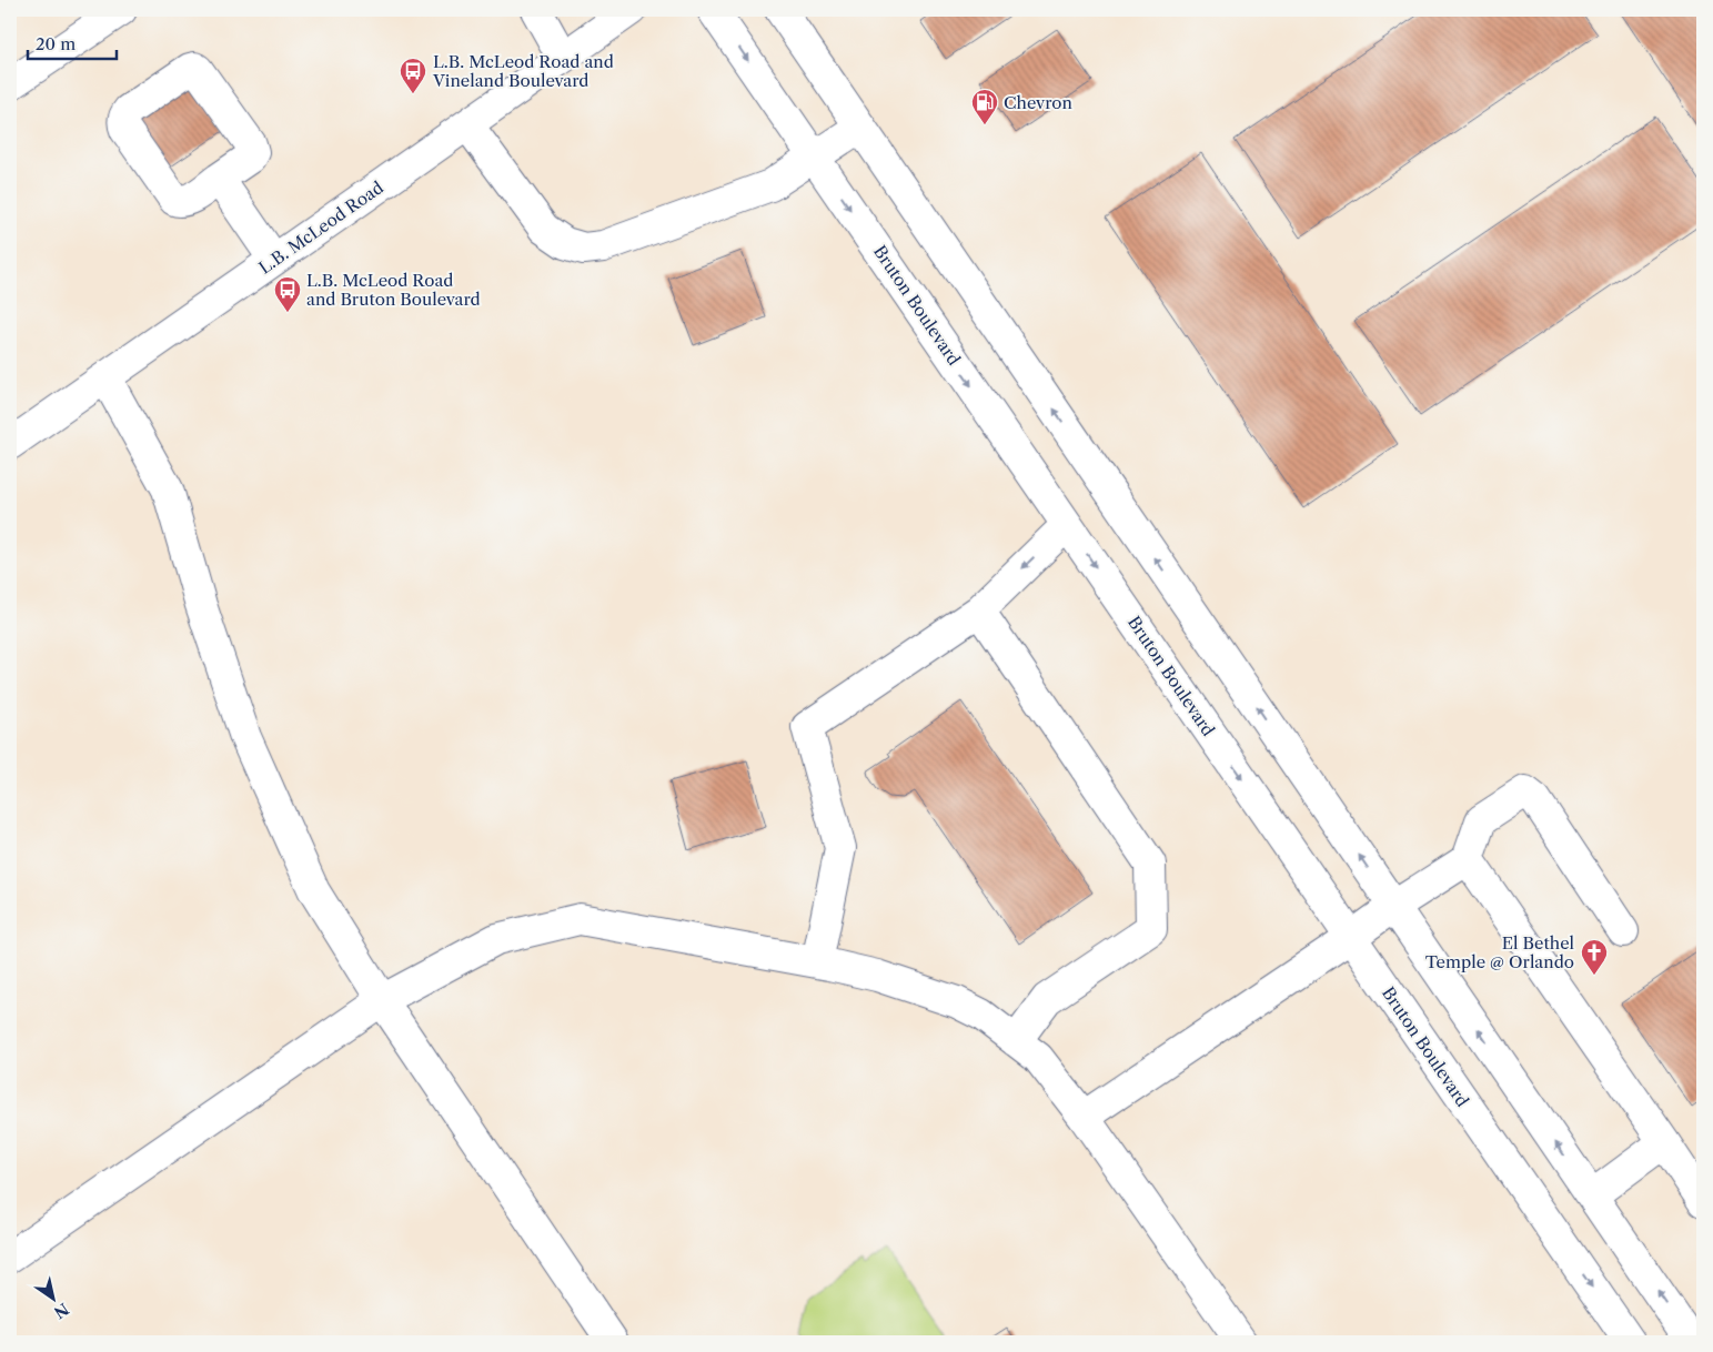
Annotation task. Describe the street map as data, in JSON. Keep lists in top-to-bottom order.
{
  "streets": {
    "street": ["L.B. McLeod Road", "Bruton Boulevard"]
  },
  "places": {
    "bus stop": ["L.B. McLeod Road and Vineland Boulevard", "L.B. McLeod Road and Bruton Boulevard"],
    "fuel station": ["Chevron"],
    "church": ["El Bethel Temple @ Orlando"]
  },
  "scale_bar": "20 m",
  "north": "bottom right"
}
